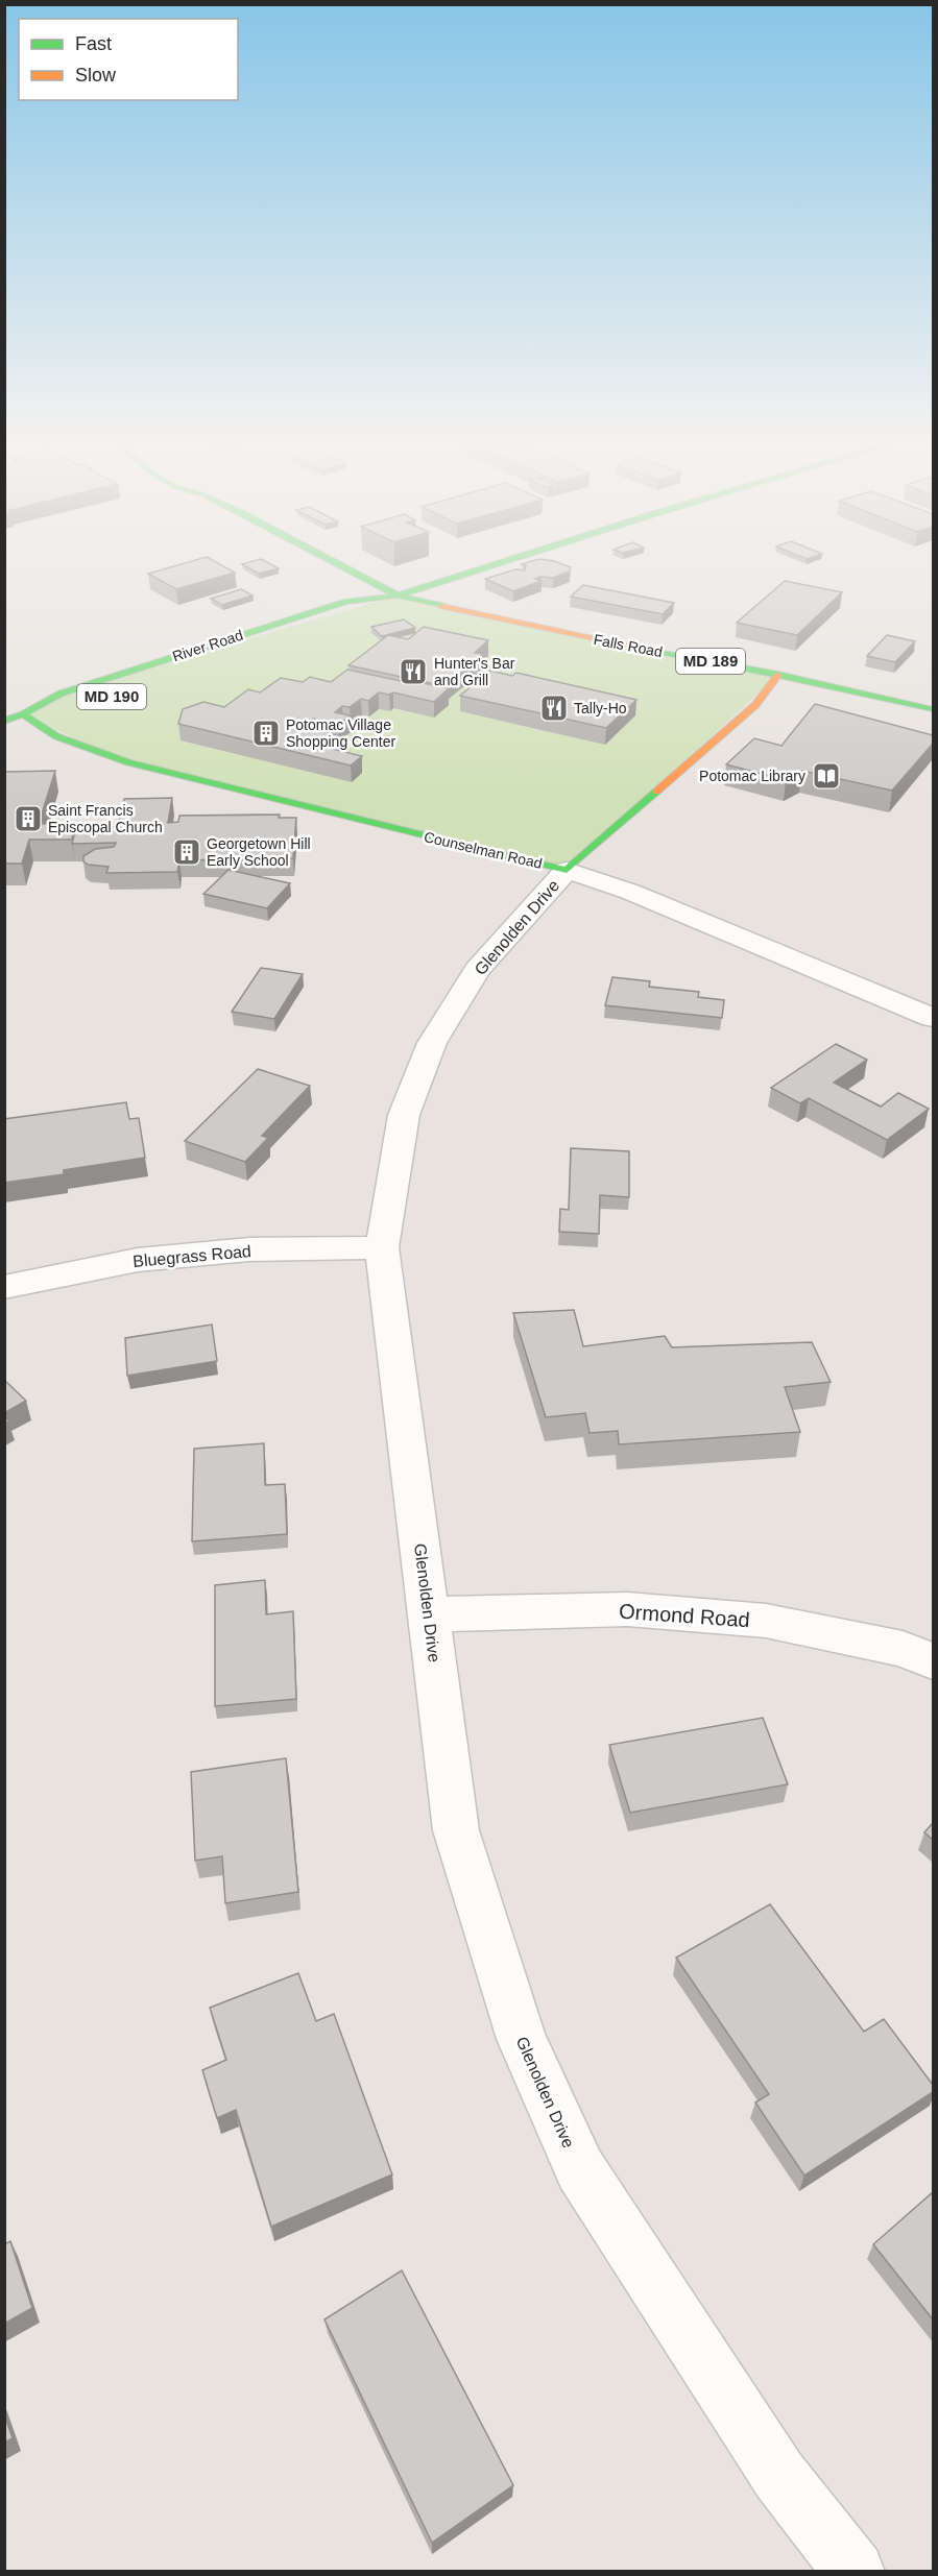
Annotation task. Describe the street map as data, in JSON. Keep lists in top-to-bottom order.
{
  "streets": {
    "main road": [
      "River Road",
      "Falls Road",
      "MD 189",
      "MD 190",
      "Counselman Road",
      "Glenolden Drive"
    ],
    "street": ["Bluegrass Road", "Ormond Road"]
  },
  "crossings": [
    ["River Road", "Falls Road"],
    ["River Road", "Counselman Road"],
    ["Falls Road", "Glenolden Drive"],
    ["Counselman Road", "Glenolden Drive"],
    ["Glenolden Drive", "Bluegrass Road"],
    ["Glenolden Drive", "Ormond Road"]
  ],
  "places": {
    "restaurant": ["Hunter's Bar and Grill", "Tally-Ho"],
    "building": ["Potomac Village Shopping Center", "Saint Francis Episcopal Church", "Georgetown Hill Early School"],
    "library": ["Potomac Library"]
  },
  "legend": ["Fast", "Slow"]
}
